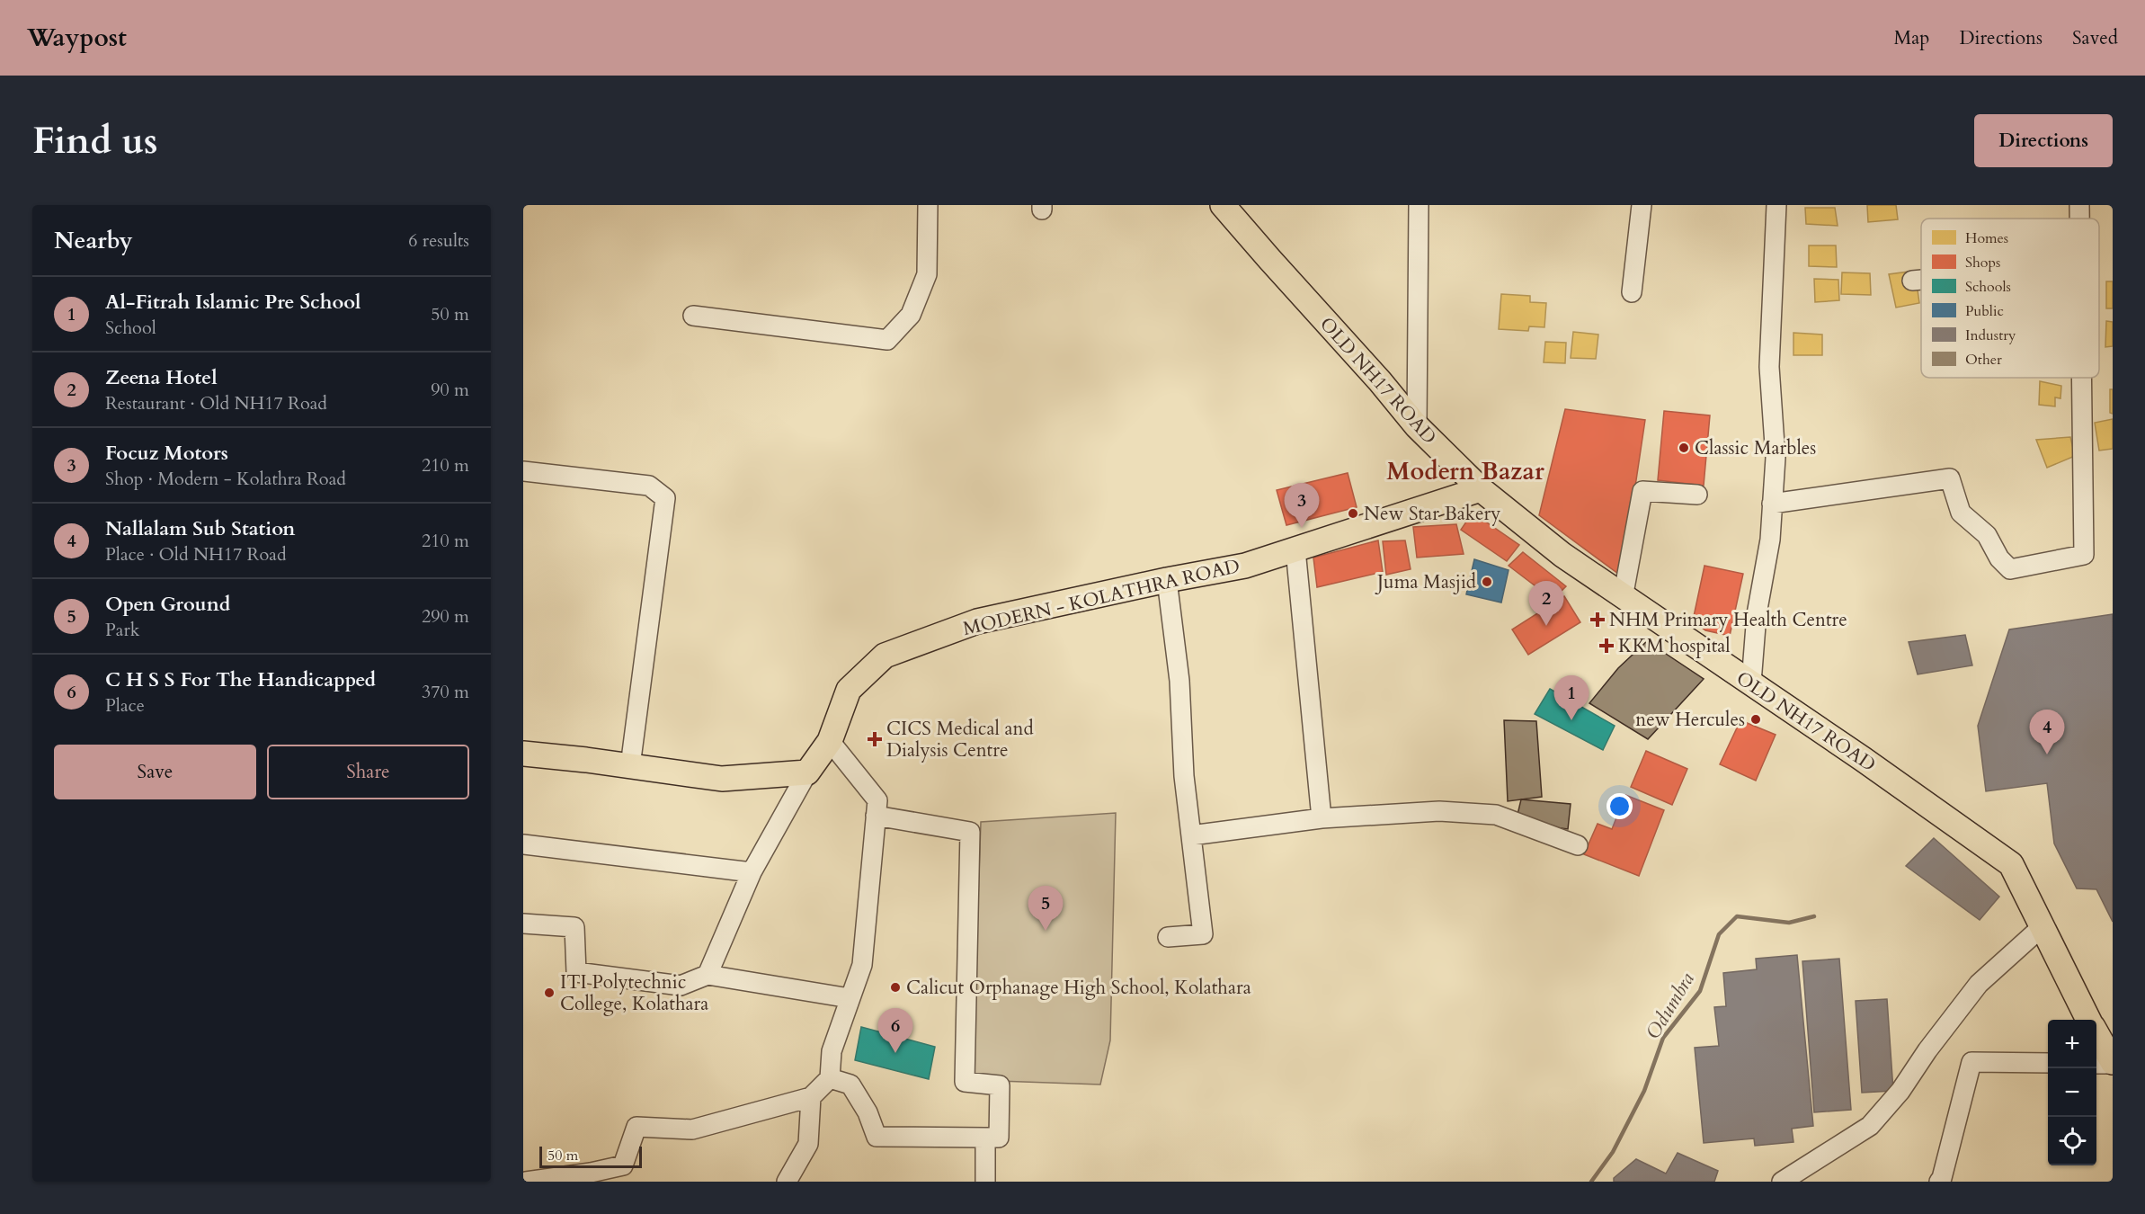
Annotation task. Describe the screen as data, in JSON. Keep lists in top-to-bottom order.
{
  "streets": {
    "main road": ["OLD NH17 ROAD", "MODERN - KOLATHRA ROAD"]
  },
  "crossings": [
    ["OLD NH17 ROAD", "MODERN - KOLATHRA ROAD"]
  ],
  "districts": ["Modern Bazar"],
  "water": ["Odumbra"],
  "places": {
    "other": [
      "Classic Marbles",
      "New Star Bakery",
      "Juma Masjid",
      "new Hercules",
      "Calicut Orphanage High School, Kolathara",
      "ITI Polytechnic College, Kolathara"
    ],
    "health": ["NHM Primary Health Centre", "KKM hospital", "CICS Medical and Dialysis Centre"]
  },
  "legend": [
    "Homes",
    "Shops",
    "Schools",
    "Public",
    "Industry",
    "Other"
  ],
  "scale_bar": "50 m",
  "page": {
    "header": "Waypost",
    "nav": ["Map", "Directions", "Saved"],
    "buttons": [
      "Directions",
      ["Save", "Share"]
    ],
    "title": "Find us",
    "heading": ["Nearby", "6 results"],
    "list": [
      {
        "mark": "1",
        "name": "Al-Fitrah Islamic Pre School",
        "note": "School",
        "value": "50 m"
      },
      {
        "mark": "2",
        "name": "Zeena Hotel",
        "note": "Restaurant · Old NH17 Road",
        "value": "90 m"
      },
      {
        "mark": "3",
        "name": "Focuz Motors",
        "note": "Shop · Modern - Kolathra Road",
        "value": "210 m"
      },
      {
        "mark": "4",
        "name": "Nallalam Sub Station",
        "note": "Place · Old NH17 Road",
        "value": "210 m"
      },
      {
        "mark": "5",
        "name": "Open Ground",
        "note": "Park",
        "value": "290 m"
      },
      {
        "mark": "6",
        "name": "C H S S For The Handicapped",
        "note": "Place",
        "value": "370 m"
      }
    ],
    "pins": [
      "3",
      "2",
      "1",
      "4",
      "5",
      "6"
    ],
    "map_buttons": ["+", "−"],
    "scale": "50 m"
  }
}
